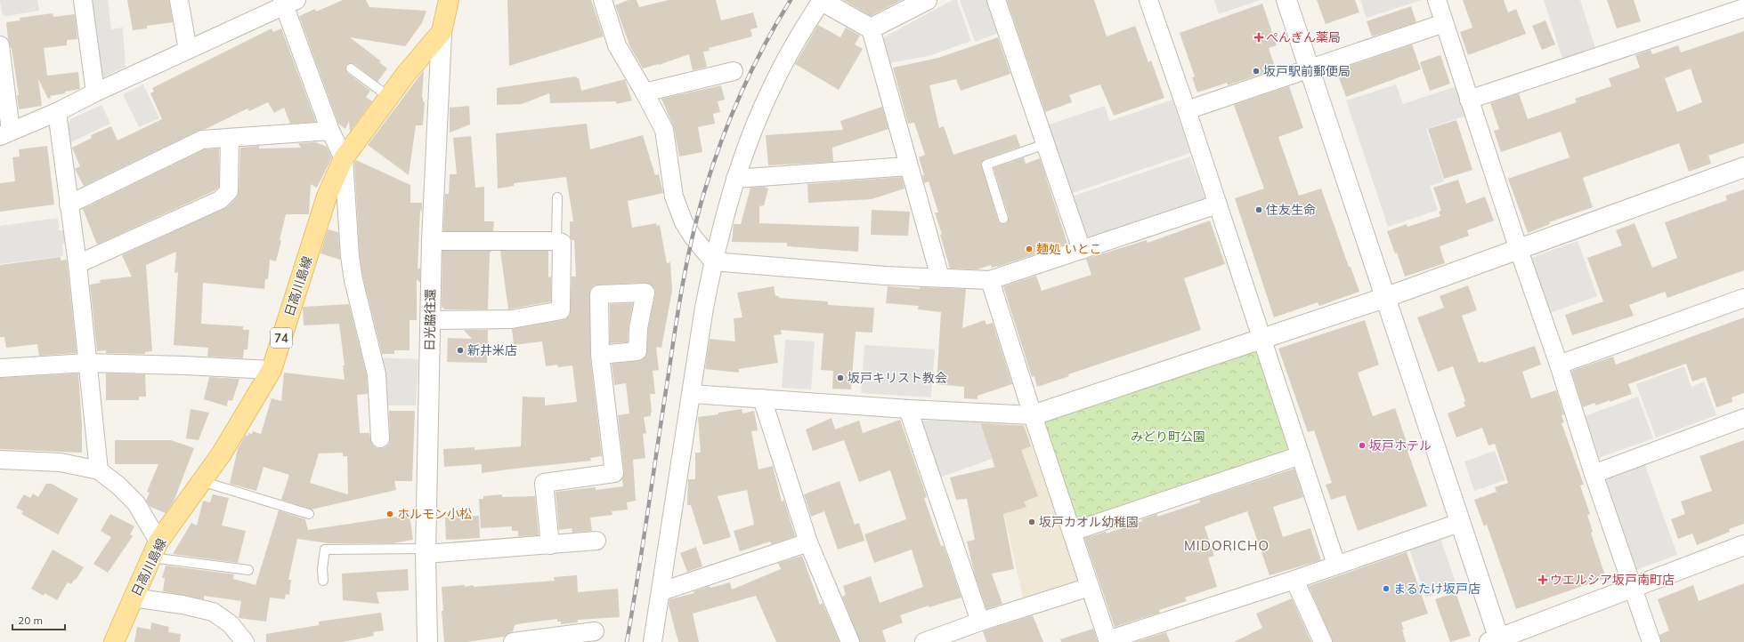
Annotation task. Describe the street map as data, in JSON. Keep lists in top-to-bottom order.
{
  "streets": {
    "main road": ["日高川島線", "日光脇往還", "74"]
  },
  "crossings": [
    ["日高川島線", "日光脇往還"]
  ],
  "districts": ["MIDORICHO"],
  "parks": ["みどり町公園"],
  "places": {
    "health": ["ぺんぎん薬局", "ウエルシア坂戸南町店"],
    "other": [
      "坂戸駅前郵便局",
      "住友生命",
      "麺処 いとこ",
      "新井米店",
      "坂戸キリスト教会",
      "坂戸ホテル",
      "ホルモン小松",
      "坂戸カオル幼稚園",
      "まるたけ坂戸店"
    ]
  },
  "scale_bar": "20 m"
}
